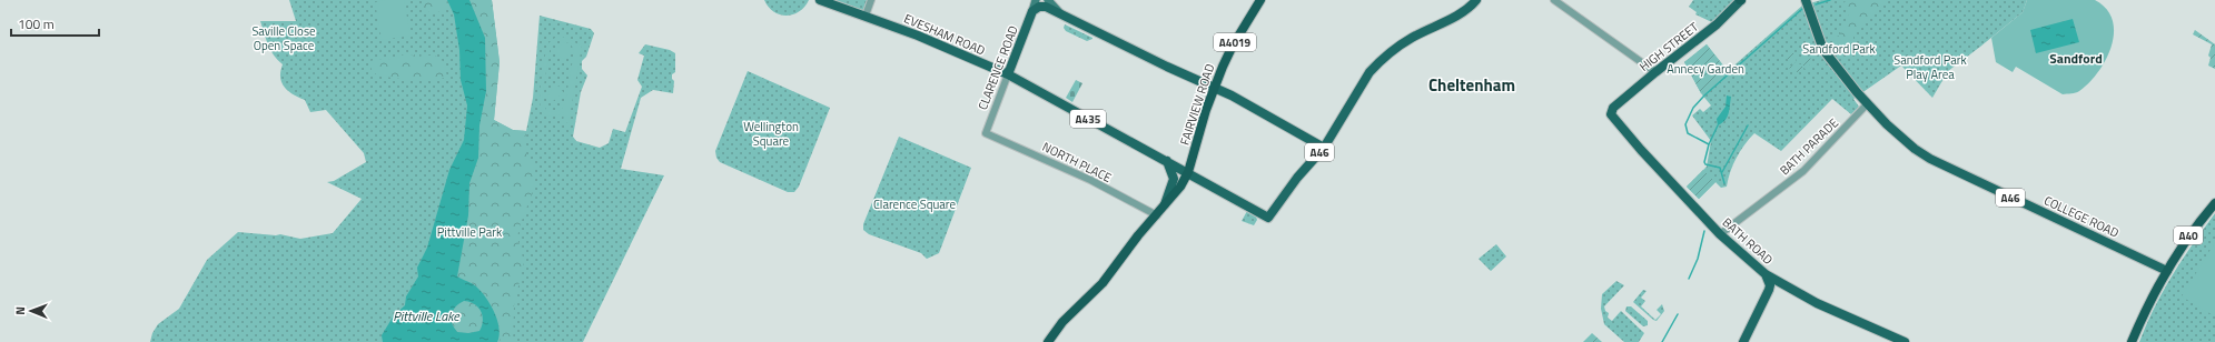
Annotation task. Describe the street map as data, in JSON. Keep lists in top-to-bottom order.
{
  "streets": {
    "highway": ["A4019", "FAIRVIEW ROAD", "A40"],
    "main road": [
      "EVESHAM ROAD",
      "HIGH STREET",
      "CLARENCE ROAD",
      "A435",
      "A46",
      "COLLEGE ROAD",
      "BATH ROAD"
    ],
    "street": ["BATH PARADE", "NORTH PLACE"]
  },
  "crossings": [
    ["EVESHAM ROAD", "CLARENCE ROAD"],
    ["EVESHAM ROAD", "A435"],
    ["A4019", "FAIRVIEW ROAD"],
    ["A4019", "NORTH PLACE"],
    ["HIGH STREET", "BATH ROAD"],
    ["CLARENCE ROAD", "A435"],
    ["CLARENCE ROAD", "NORTH PLACE"],
    ["FAIRVIEW ROAD", "A435"],
    ["FAIRVIEW ROAD", "NORTH PLACE"],
    ["A435", "A46"],
    ["BATH PARADE", "COLLEGE ROAD"],
    ["BATH PARADE", "BATH ROAD"],
    ["COLLEGE ROAD", "A40"]
  ],
  "districts": ["Sandford", "Cheltenham"],
  "water": ["Pittville Lake"],
  "parks": [
    "Saville Close Open Space",
    "Sandford Park",
    "Sandford Park Play Area",
    "Annecy Garden",
    "Wellington Square",
    "Clarence Square",
    "Pittville Park"
  ],
  "scale_bar": "100 m",
  "north": "left"
}
